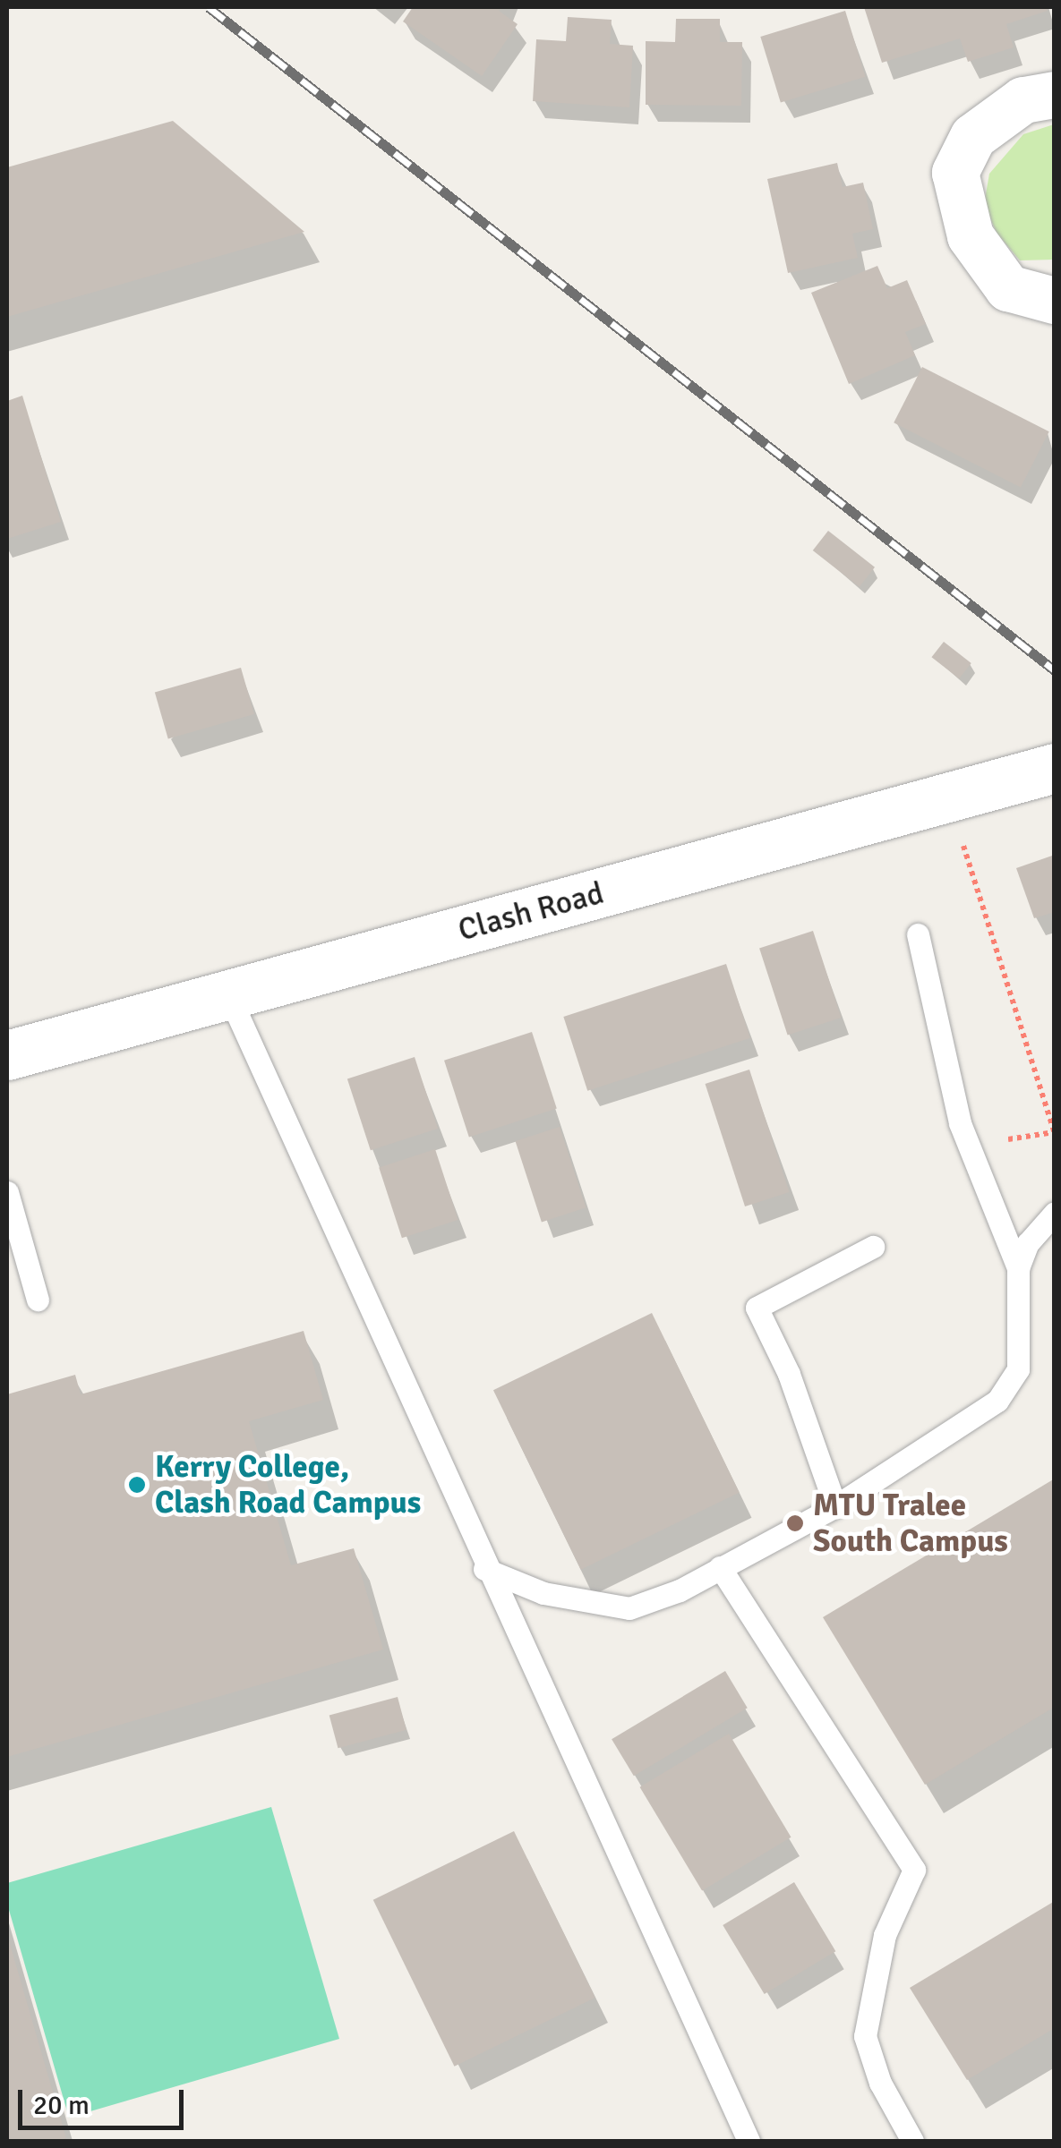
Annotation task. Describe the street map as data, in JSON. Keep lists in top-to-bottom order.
{
  "streets": {
    "street": ["Clash Road"]
  },
  "places": ["Kerry College, Clash Road Campus", "MTU Tralee South Campus"],
  "scale_bar": "20 m"
}
